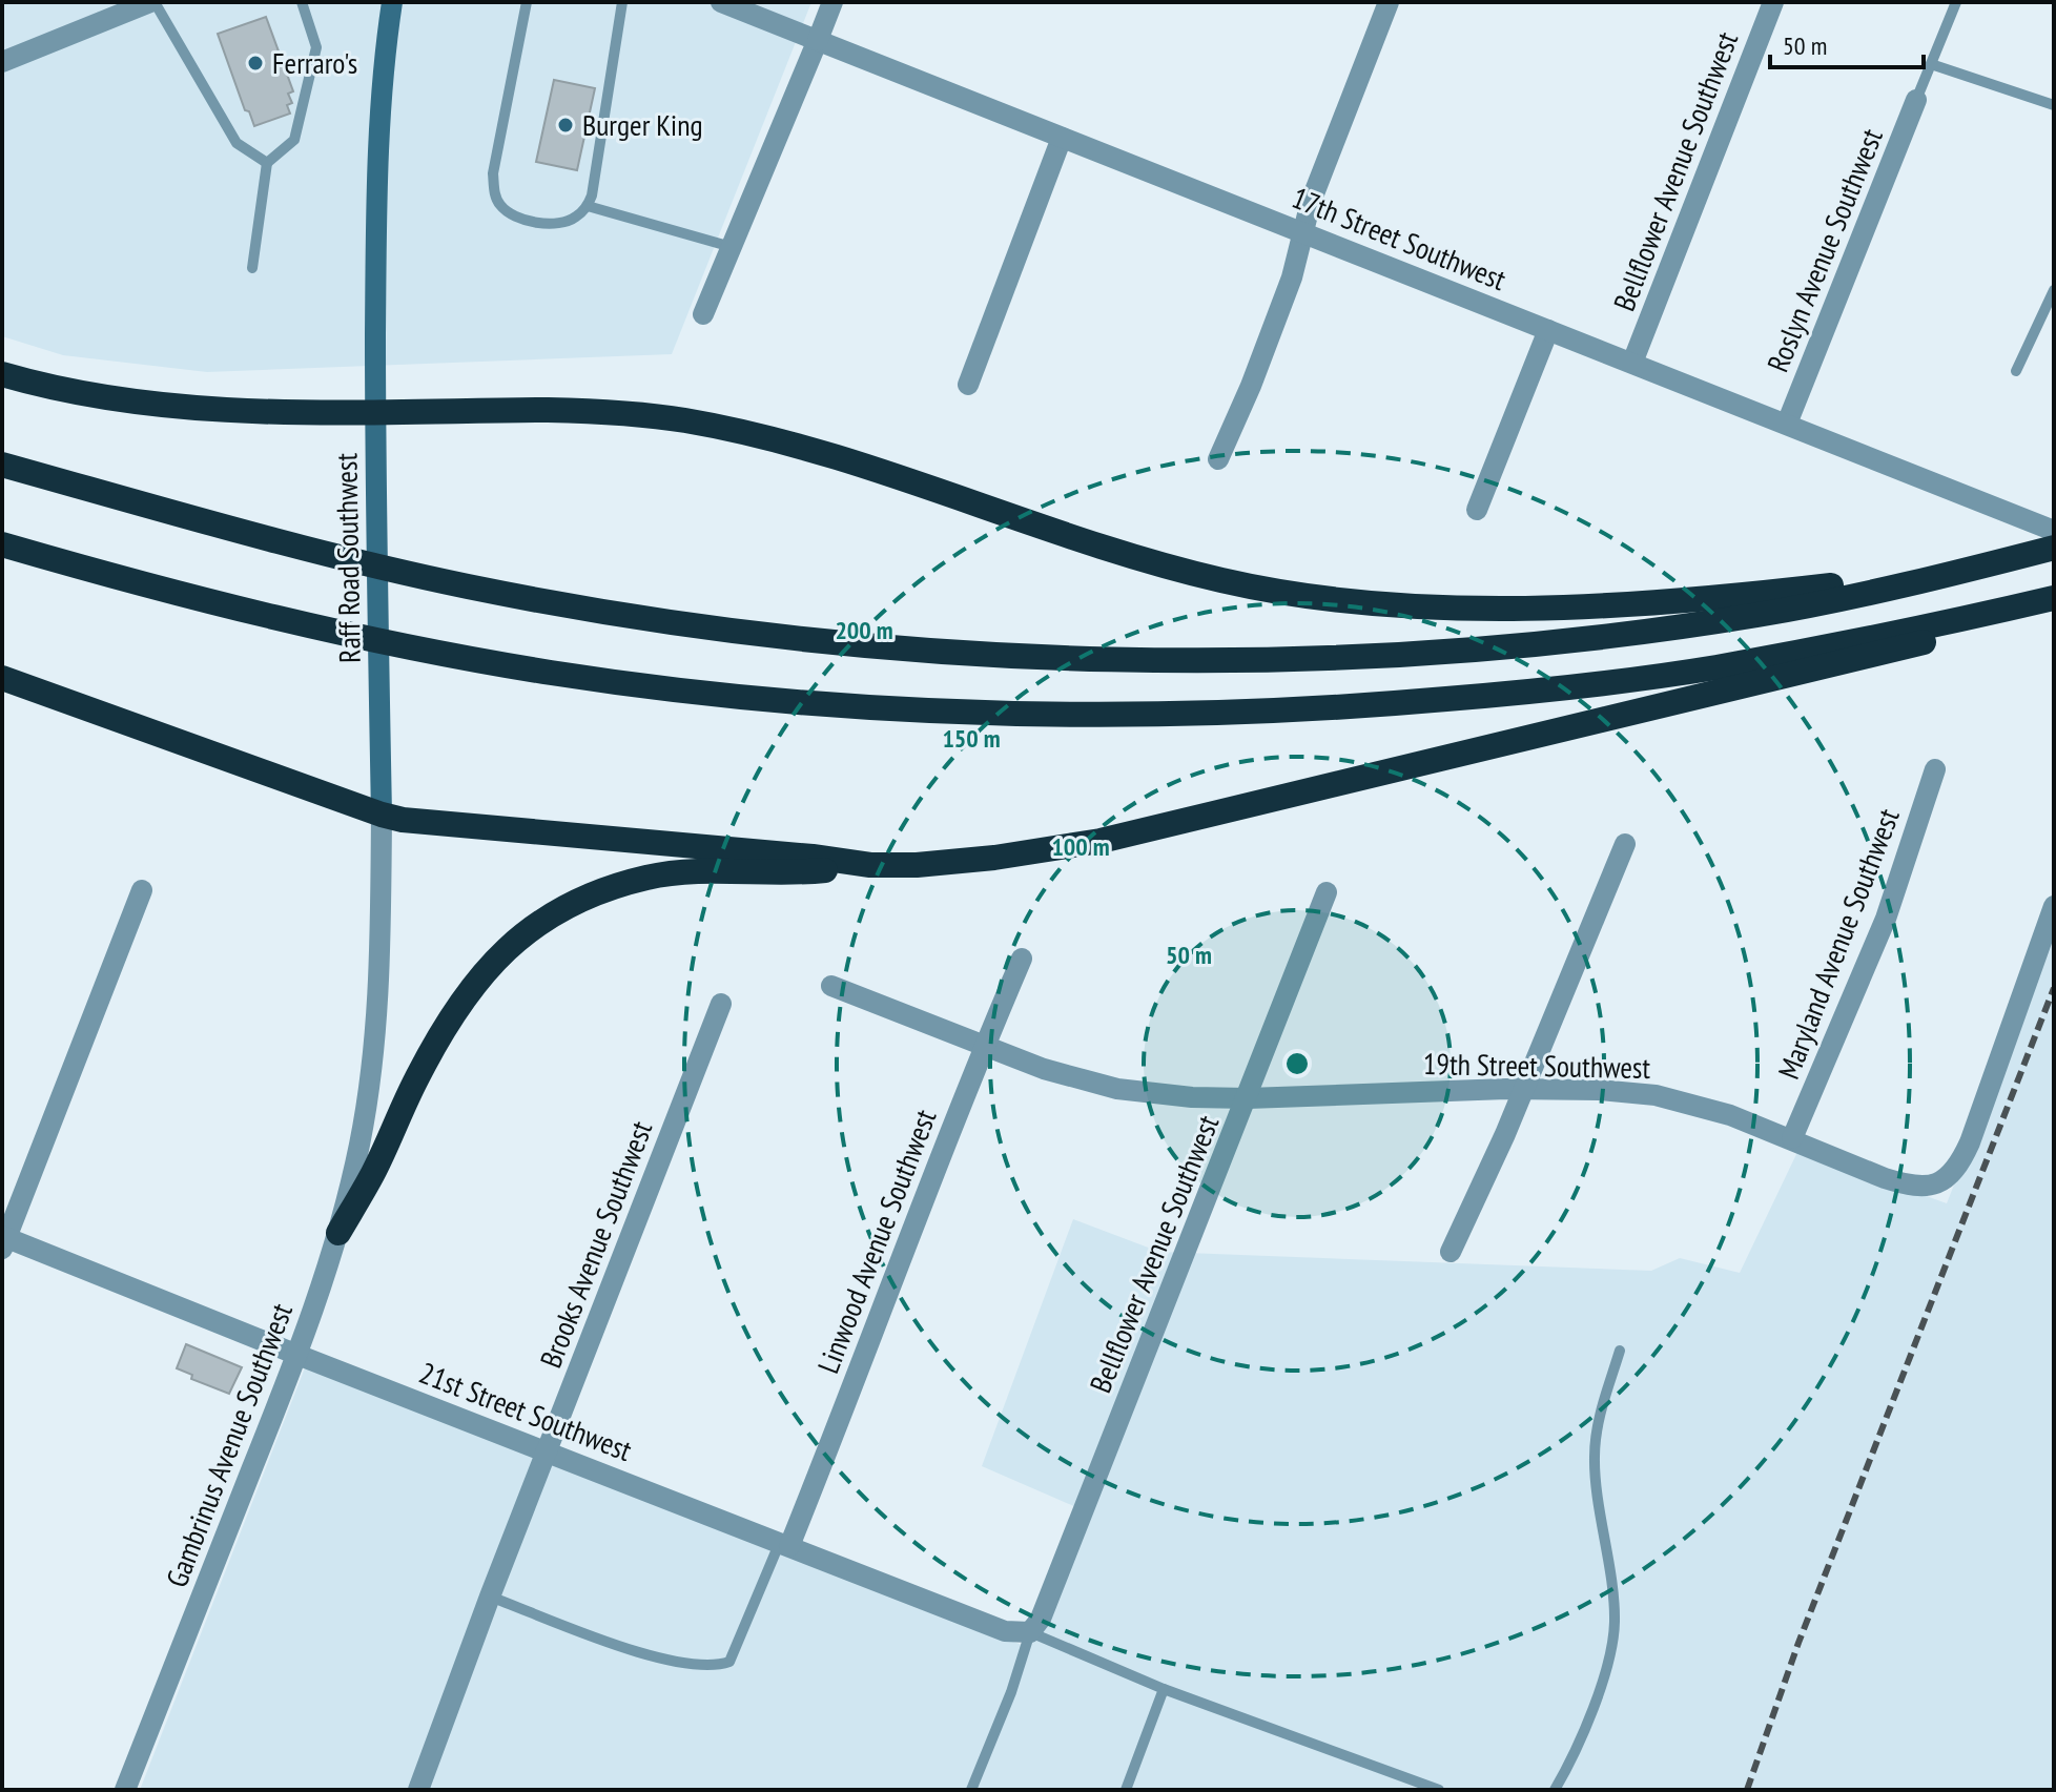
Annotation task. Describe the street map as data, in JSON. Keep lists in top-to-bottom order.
{
  "streets": {
    "main road": ["Raff Road Southwest"],
    "street": [
      "Bellflower Avenue Southwest",
      "17th Street Southwest",
      "Roslyn Avenue Southwest",
      "Maryland Avenue Southwest",
      "19th Street Southwest",
      "Linwood Avenue Southwest",
      "Brooks Avenue Southwest",
      "21st Street Southwest",
      "Gambrinus Avenue Southwest"
    ]
  },
  "crossings": [
    ["Bellflower Avenue Southwest", "17th Street Southwest"],
    ["Bellflower Avenue Southwest", "19th Street Southwest"],
    ["Bellflower Avenue Southwest", "21st Street Southwest"],
    ["17th Street Southwest", "Roslyn Avenue Southwest"],
    ["Raff Road Southwest", "Gambrinus Avenue Southwest"],
    ["Maryland Avenue Southwest", "19th Street Southwest"],
    ["19th Street Southwest", "Linwood Avenue Southwest"],
    ["Linwood Avenue Southwest", "21st Street Southwest"],
    ["Brooks Avenue Southwest", "21st Street Southwest"],
    ["21st Street Southwest", "Gambrinus Avenue Southwest"]
  ],
  "places": ["Ferraro's", "Burger King"],
  "scale_bar": "50 m",
  "rings": [
    "200 m",
    "150 m",
    "100 m",
    "50 m"
  ]
}
